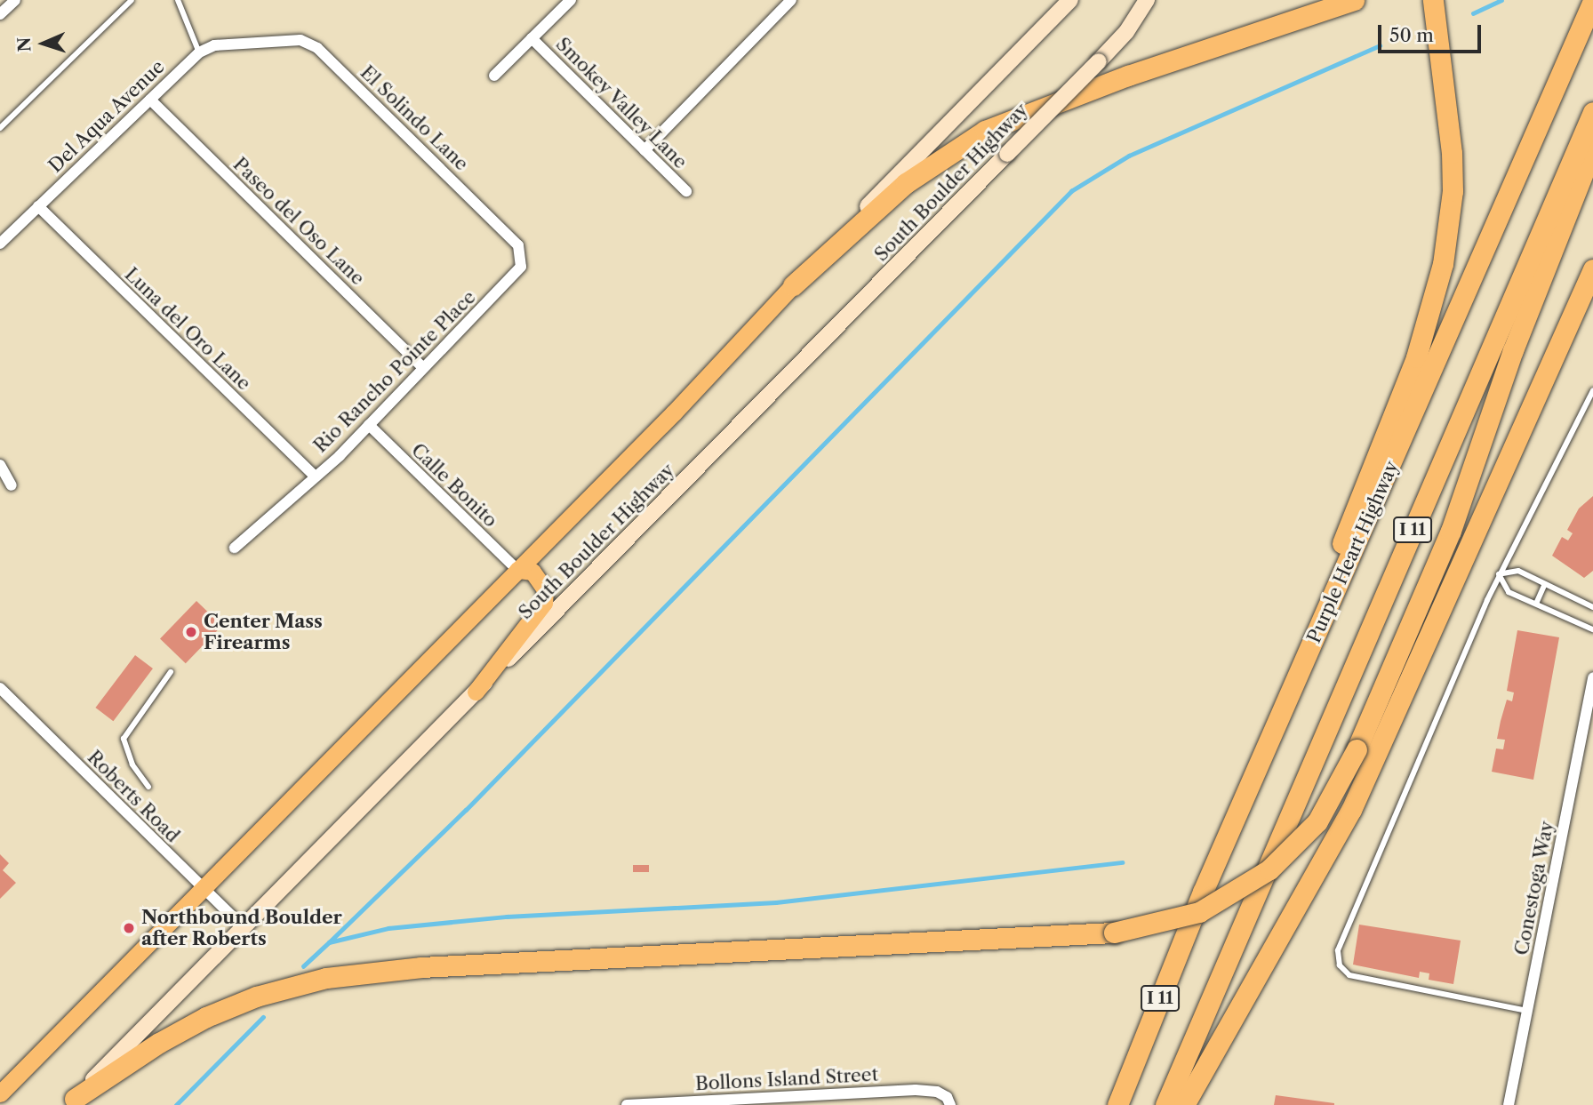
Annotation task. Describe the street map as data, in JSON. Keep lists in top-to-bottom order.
{
  "streets": {
    "highway": ["I 11", "Purple Heart Highway"],
    "main road": ["South Boulder Highway"],
    "street": [
      "Smokey Valley Lane",
      "Del Aqua Avenue",
      "El Solindo Lane",
      "Paseo del Oso Lane",
      "Luna del Oro Lane",
      "Rio Rancho Pointe Place",
      "Calle Bonito",
      "Roberts Road",
      "Conestoga Way",
      "Bollons Island Street"
    ]
  },
  "crossings": [
    ["Del Aqua Avenue", "El Solindo Lane"],
    ["Del Aqua Avenue", "Paseo del Oso Lane"],
    ["Del Aqua Avenue", "Luna del Oro Lane"],
    ["El Solindo Lane", "Rio Rancho Pointe Place"],
    ["South Boulder Highway", "Calle Bonito"],
    ["South Boulder Highway", "Roberts Road"],
    ["Paseo del Oso Lane", "Rio Rancho Pointe Place"],
    ["Luna del Oro Lane", "Rio Rancho Pointe Place"],
    ["Rio Rancho Pointe Place", "Calle Bonito"]
  ],
  "places": ["Center Mass Firearms", "Northbound Boulder after Roberts"],
  "scale_bar": "50 m",
  "north": "left"
}
